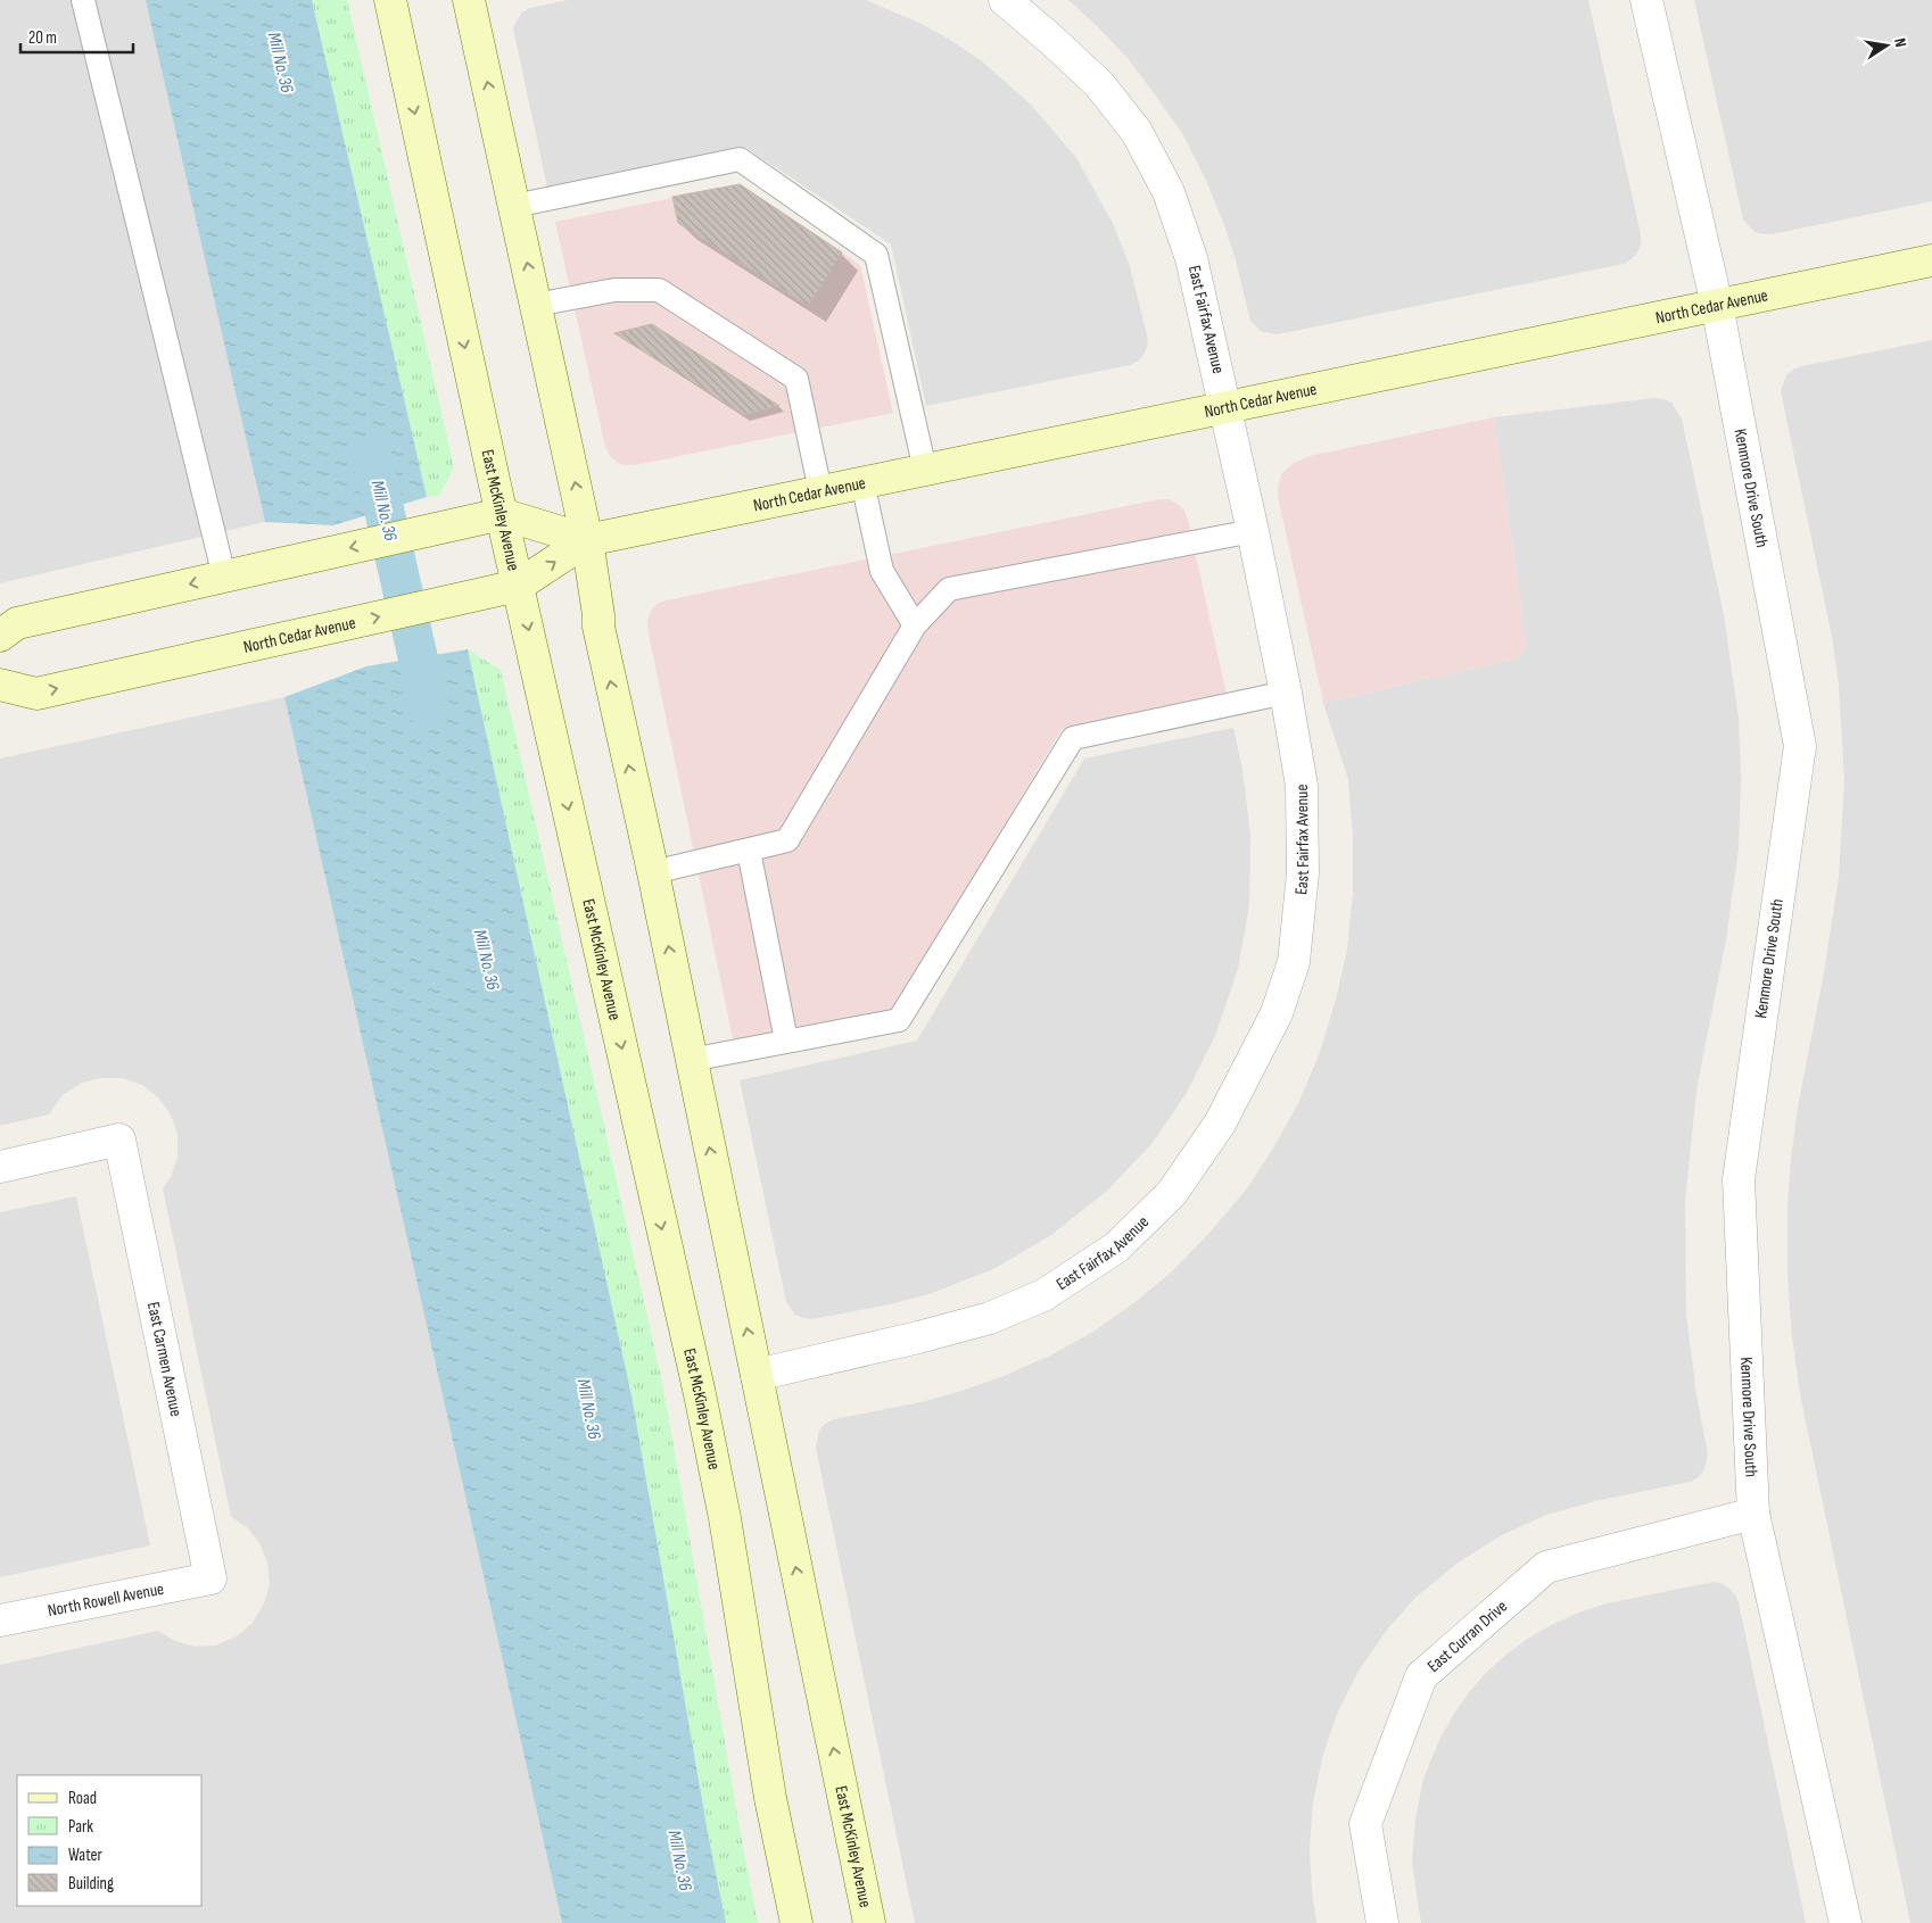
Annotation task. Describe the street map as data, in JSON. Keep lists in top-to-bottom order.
{
  "streets": {
    "main road": ["North Cedar Avenue", "East McKinley Avenue"],
    "street": [
      "East Fairfax Avenue",
      "Kenmore Drive South",
      "East Carmen Avenue",
      "North Rowell Avenue",
      "East Curran Drive"
    ]
  },
  "crossings": [
    ["North Cedar Avenue", "East Fairfax Avenue"],
    ["North Cedar Avenue", "Kenmore Drive South"],
    ["North Cedar Avenue", "East McKinley Avenue"],
    ["East Fairfax Avenue", "East McKinley Avenue"],
    ["Kenmore Drive South", "East Curran Drive"],
    ["East Carmen Avenue", "North Rowell Avenue"]
  ],
  "water": ["Mill No. 36"],
  "legend": [
    "Road",
    "Park",
    "Water",
    "Building"
  ],
  "scale_bar": "20 m",
  "north": "right"
}
